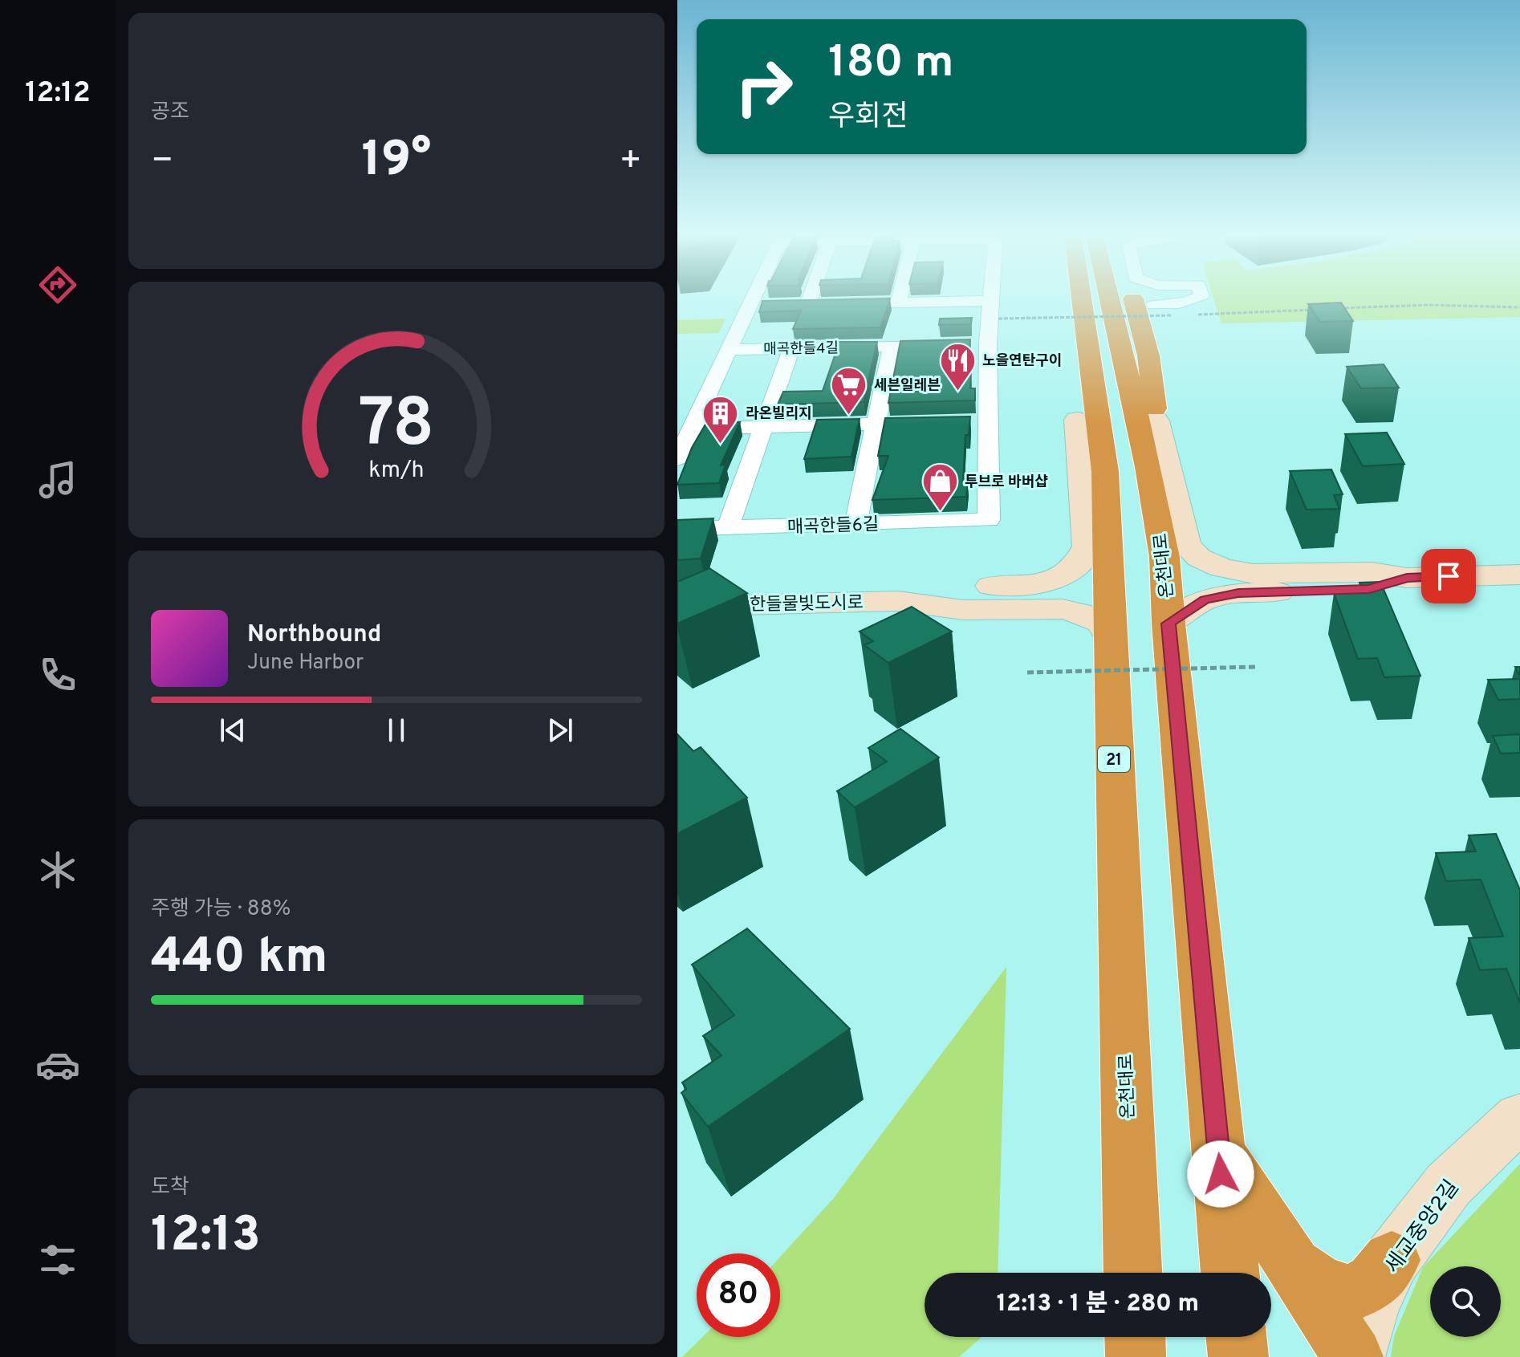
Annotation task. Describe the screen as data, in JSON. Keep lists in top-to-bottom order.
{
  "streets": {
    "highway": ["온천대로", "21"],
    "street": [
      "매곡한들4길",
      "매곡한들6길",
      "한들물빛도시로",
      "세교중앙2길"
    ]
  },
  "places": {
    "restaurant": ["노을연탄구이"],
    "supermarket": ["세븐일레븐"],
    "building": ["라온빌리지"],
    "shop": ["투브로 바버샵"]
  },
  "page": {
    "tabs": "12:12",
    "tile": [
      "공조",
      ["주행 가능 · 88%", "440 km"],
      ["도착", "12:13"]
    ],
    "turn": ["180 m", "우회전"],
    "heat": ["−", "19°", "+"],
    "song": ["Northbound", "June Harbor"],
    "limit": "80",
    "trip": "12:13 · 1 분 · 280 m",
    "gauge": ["78", "km/h"]
  }
}
